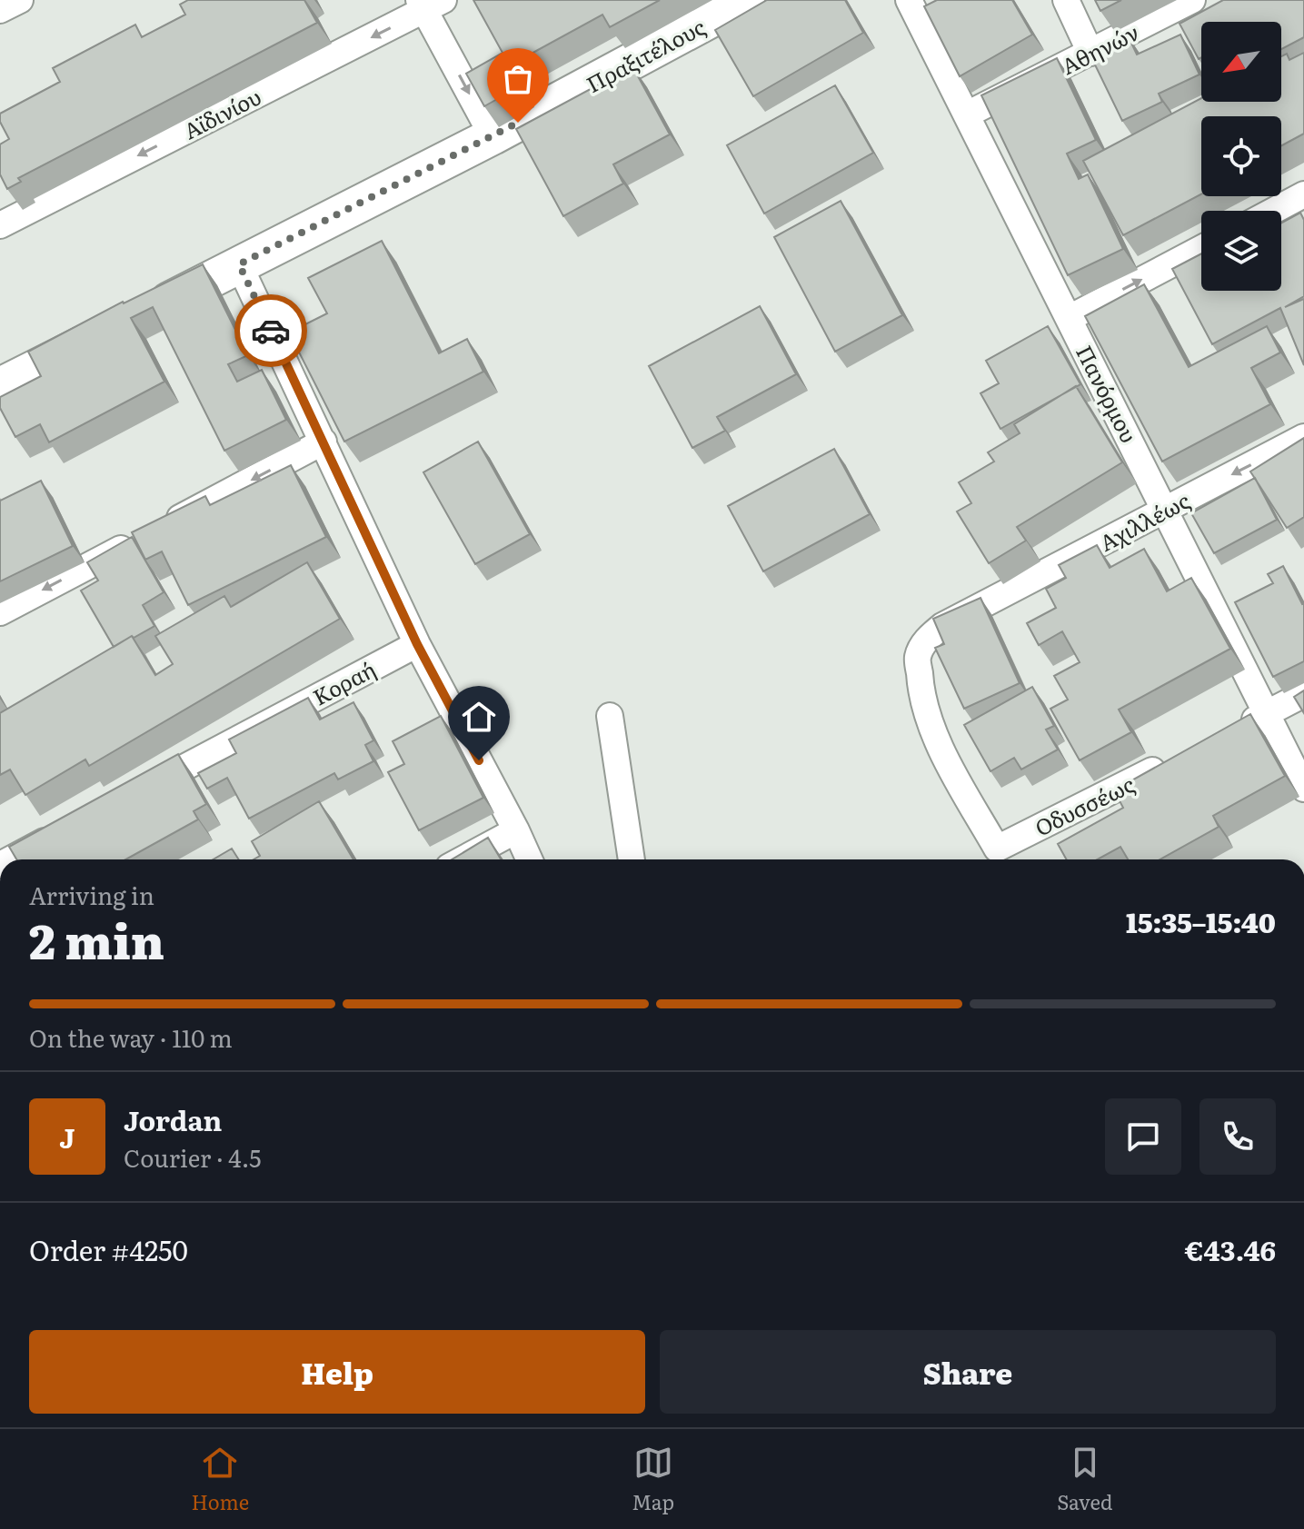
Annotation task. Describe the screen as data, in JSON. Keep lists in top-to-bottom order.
{
  "streets": {
    "street": [
      "Αθηνών",
      "Πραξιτέλους",
      "Αϊδινίου",
      "Πανόρμου",
      "Αχιλλέως",
      "Κοραή",
      "Οδυσσέως"
    ]
  },
  "crossings": [
    ["Αθηνών", "Πανόρμου"],
    ["Πανόρμου", "Αχιλλέως"],
    ["Αχιλλέως", "Οδυσσέως"]
  ],
  "one_way": ["Αϊδινίου"],
  "north": "bottom left",
  "page": {
    "heading": ["2 min", "Arriving in", "15:35–15:40"],
    "panel": [
      "Jordan",
      "Courier · 4.5",
      "Order #4250",
      "€43.46"
    ],
    "bar": "On the way · 110 m",
    "round": "J",
    "buttons": ["Help", "Share"],
    "tabs": ["Home", "Map", "Saved"]
  }
}
